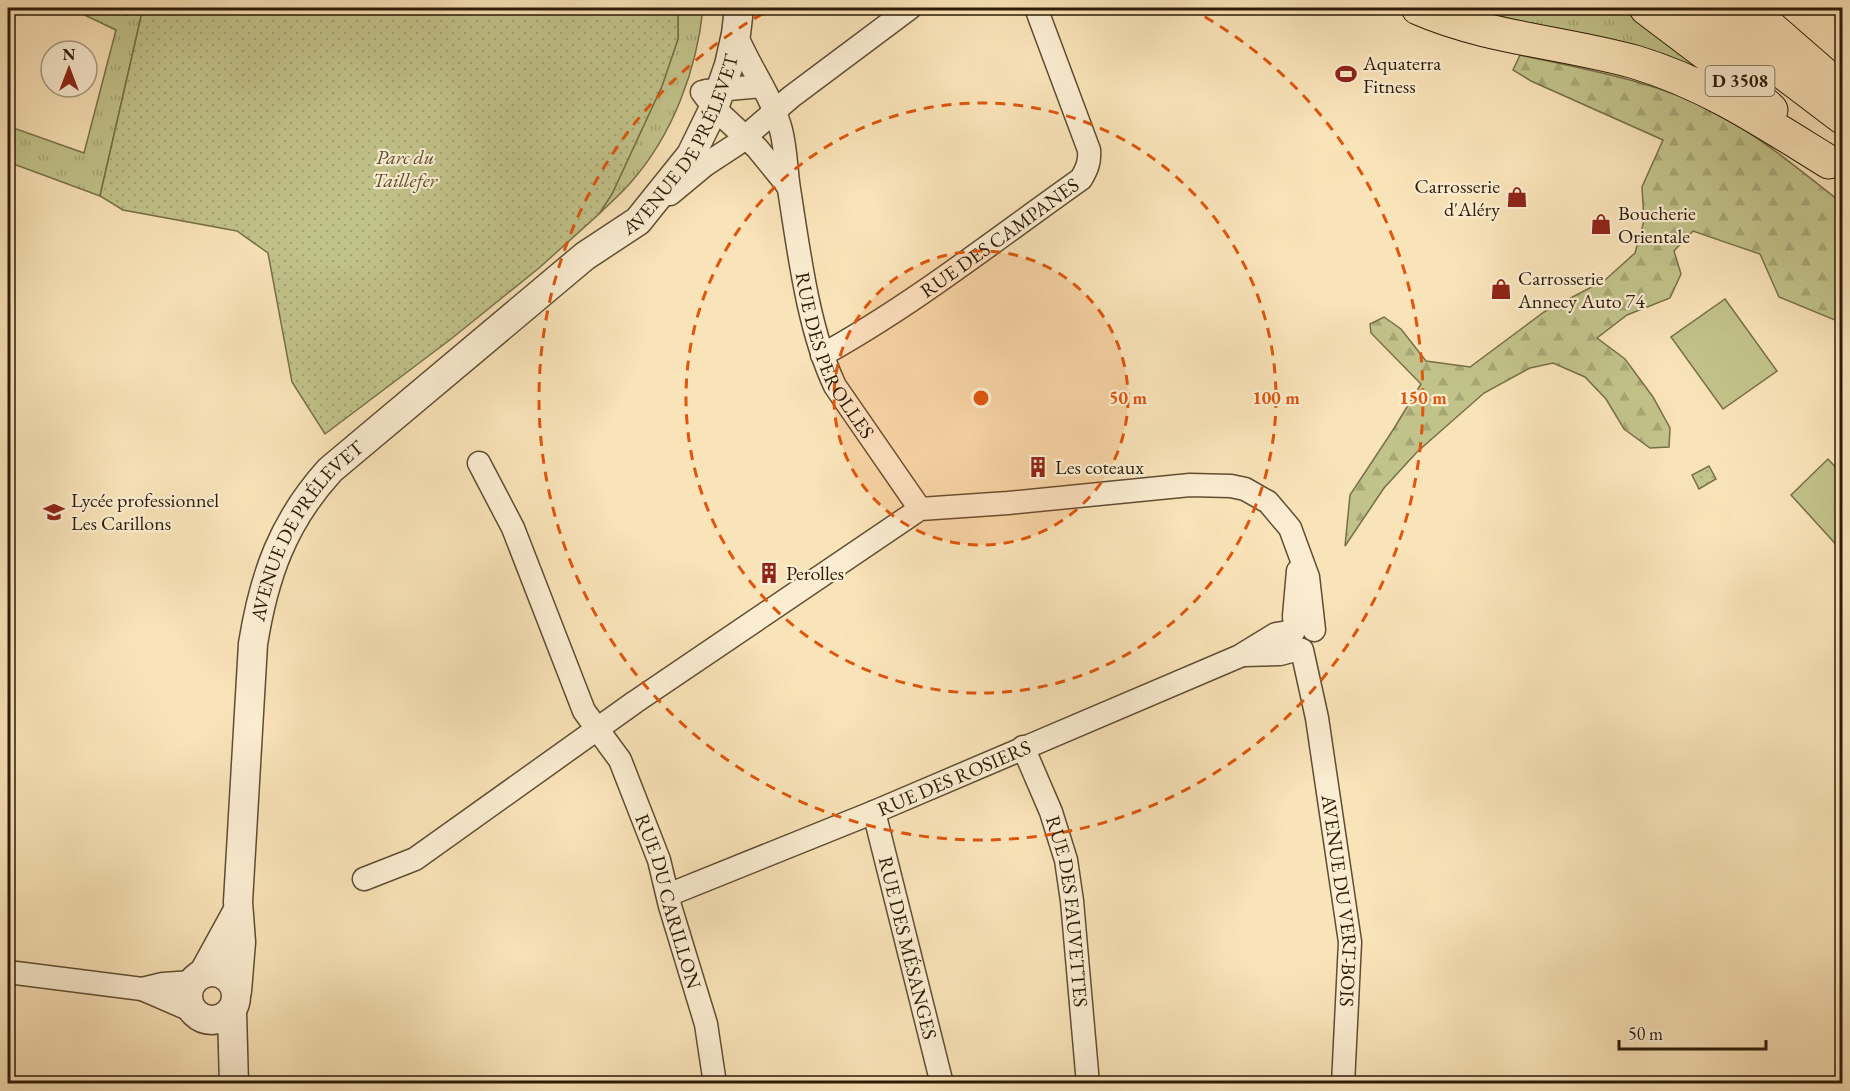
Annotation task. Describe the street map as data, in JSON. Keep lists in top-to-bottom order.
{
  "streets": {
    "highway": ["D 3508"],
    "street": [
      "AVENUE DE PRÉLEVET",
      "RUE DES CAMPANES",
      "RUE DES PEROLLES",
      "RUE DES ROSIERS",
      "AVENUE DU VERT-BOIS",
      "RUE DU CARILLON",
      "RUE DES FAUVETTES",
      "RUE DES MÉSANGES"
    ]
  },
  "crossings": [
    ["AVENUE DE PRÉLEVET", "RUE DES PEROLLES"],
    ["RUE DES CAMPANES", "RUE DES PEROLLES"],
    ["RUE DES PEROLLES", "AVENUE DU VERT-BOIS"],
    ["RUE DES ROSIERS", "AVENUE DU VERT-BOIS"],
    ["RUE DES ROSIERS", "RUE DU CARILLON"],
    ["RUE DES ROSIERS", "RUE DES FAUVETTES"],
    ["RUE DES ROSIERS", "RUE DES MÉSANGES"]
  ],
  "parks": ["Parc du Taillefer"],
  "places": {
    "sports": ["Aquaterra Fitness"],
    "shop": ["Carrosserie d'Aléry", "Boucherie Orientale", "Carrosserie Annecy Auto 74"],
    "building": ["Les coteaux", "Perolles"],
    "school or university": ["Lycée professionnel Les Carillons"]
  },
  "scale_bar": "50 m",
  "north": "top",
  "rings": ["50 m", "100 m", "150 m"]
}
